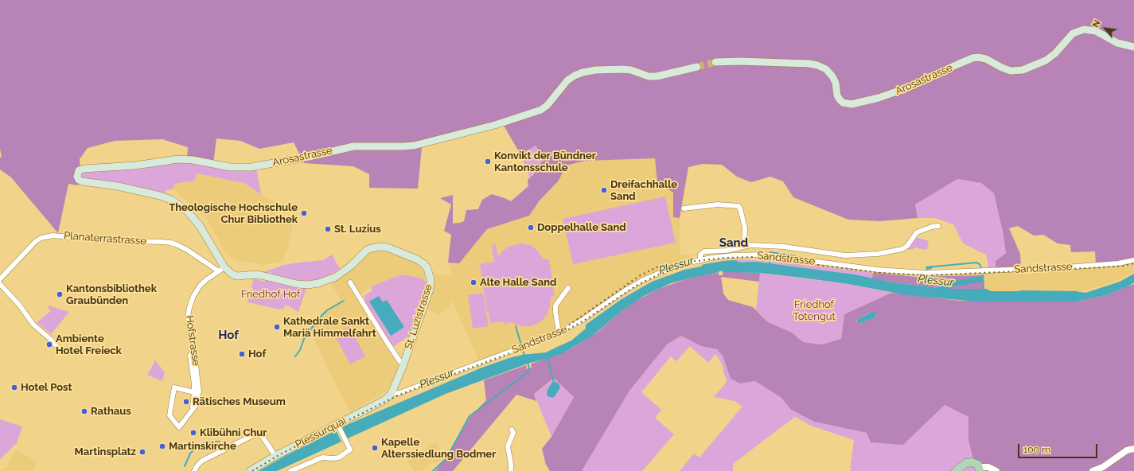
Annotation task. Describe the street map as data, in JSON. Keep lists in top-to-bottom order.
{
  "streets": {
    "main road": ["Arosastrasse", "St. Luzistrasse", "Plessurquai"],
    "street": ["Planaterrastrasse", "Sandstrasse", "Hofstrasse"]
  },
  "crossings": [
    ["Arosastrasse", "Planaterrastrasse"],
    ["Arosastrasse", "St. Luzistrasse"],
    ["Arosastrasse", "Hofstrasse"],
    ["Planaterrastrasse", "St. Luzistrasse"],
    ["Planaterrastrasse", "Hofstrasse"],
    ["Sandstrasse", "St. Luzistrasse"],
    ["Sandstrasse", "Plessurquai"],
    ["St. Luzistrasse", "Hofstrasse"],
    ["St. Luzistrasse", "Plessurquai"]
  ],
  "districts": ["Sand", "Hof"],
  "water": ["Plessur"],
  "parks": ["Friedhof Hof", "Friedhof Totengut"],
  "places": [
    "Konvikt der Bündner Kantonsschule",
    "Dreifachhalle Sand",
    "Theologische Hochschule Chur Bibliothek",
    "Doppelhalle Sand",
    "St. Luzius",
    "Alte Halle Sand",
    "Kantonsbibliothek Graubünden",
    "Kathedrale Sankt Mariä Himmelfahrt",
    "Ambiente Hotel Freieck",
    "Hof",
    "Hotel Post",
    "Rätisches Museum",
    "Rathaus",
    "Klibühni Chur",
    "Martinskirche",
    "Kapelle Alterssiedlung Bodmer",
    "Martinsplatz"
  ],
  "scale_bar": "100 m",
  "north": "top left"
}
